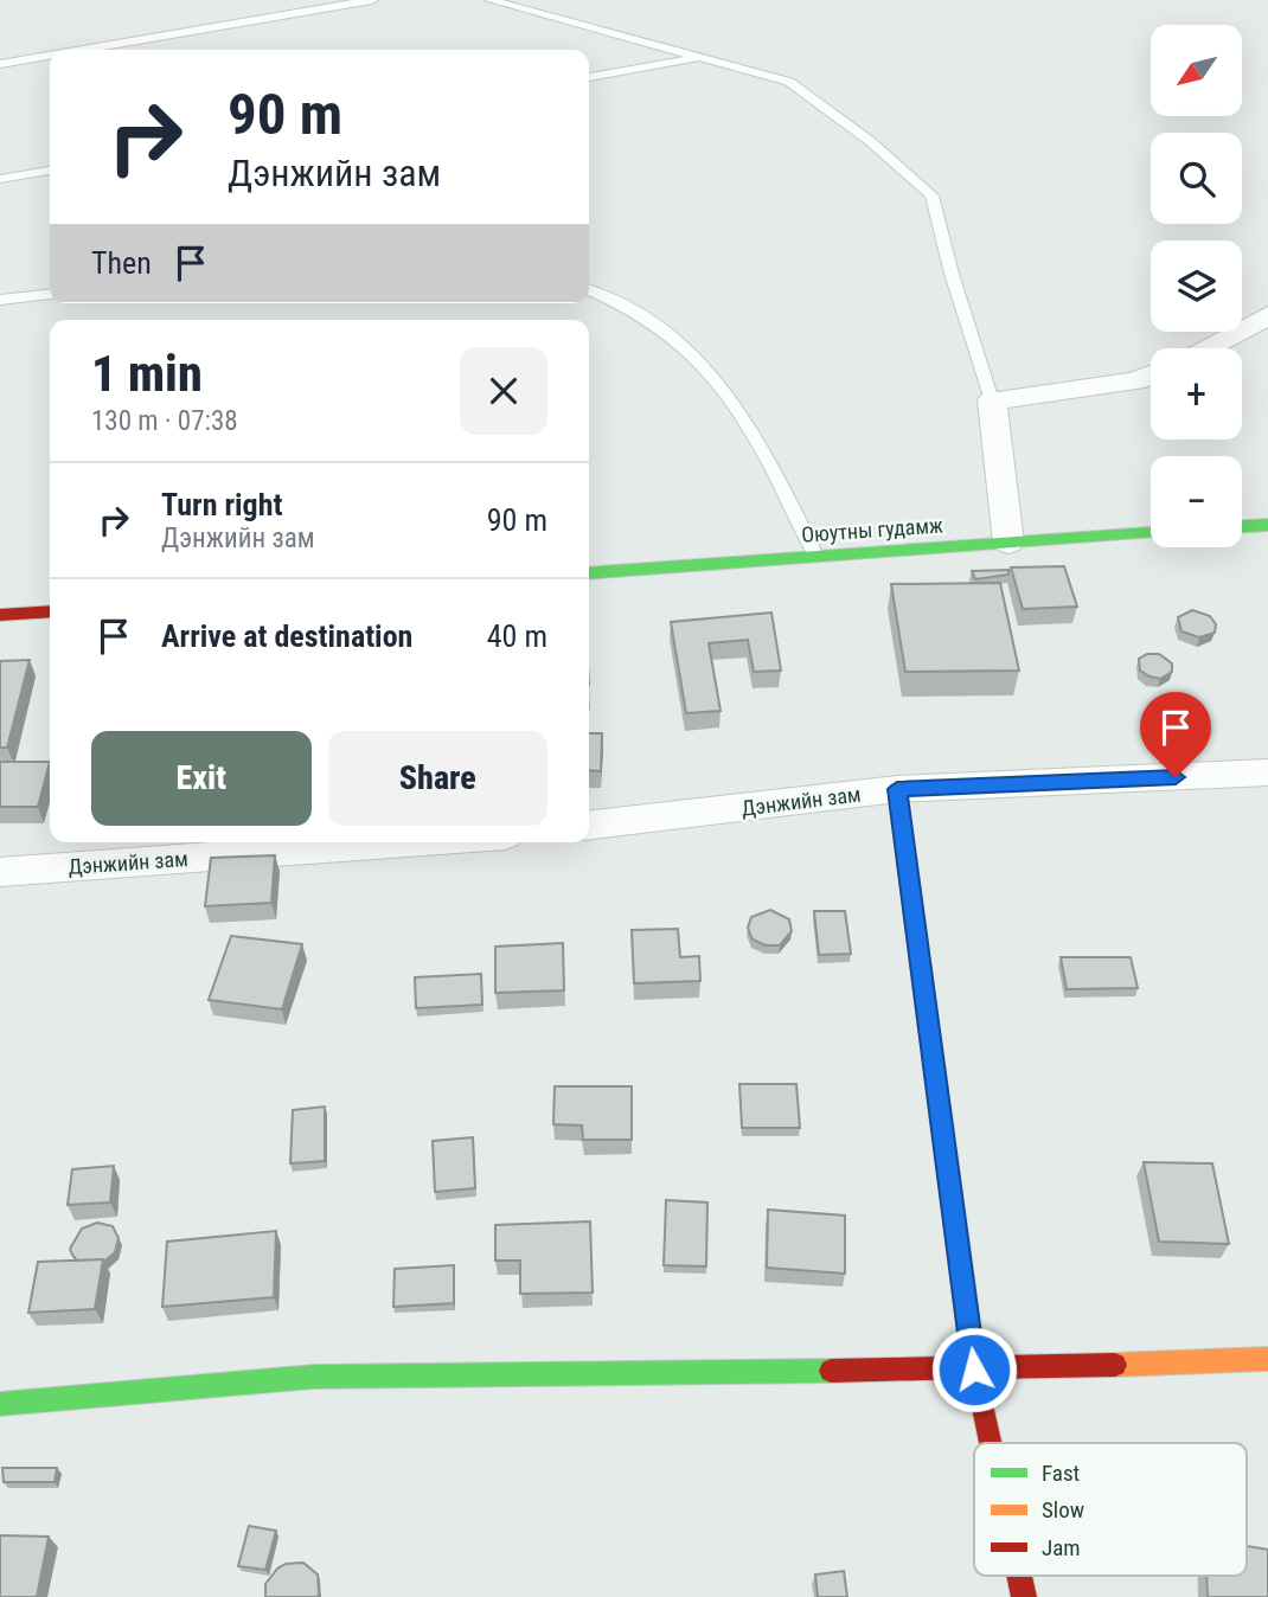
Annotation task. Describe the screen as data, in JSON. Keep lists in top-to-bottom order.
{
  "streets": {
    "street": ["Оюутны гудамж", "Дэнжийн зам"]
  },
  "legend": ["Fast", "Slow", "Jam"],
  "north": "bottom left",
  "page": {
    "map_buttons": ["+", "−"],
    "turn": ["90 m", "Дэнжийн зам"],
    "then": "Then",
    "heading": ["1 min", "130 m · 07:38"],
    "list": [
      {
        "name": "Turn right",
        "note": "Дэнжийн зам",
        "value": "90 m"
      },
      {
        "name": "Arrive at destination",
        "value": "40 m"
      }
    ],
    "buttons": ["Exit", "Share"]
  }
}
